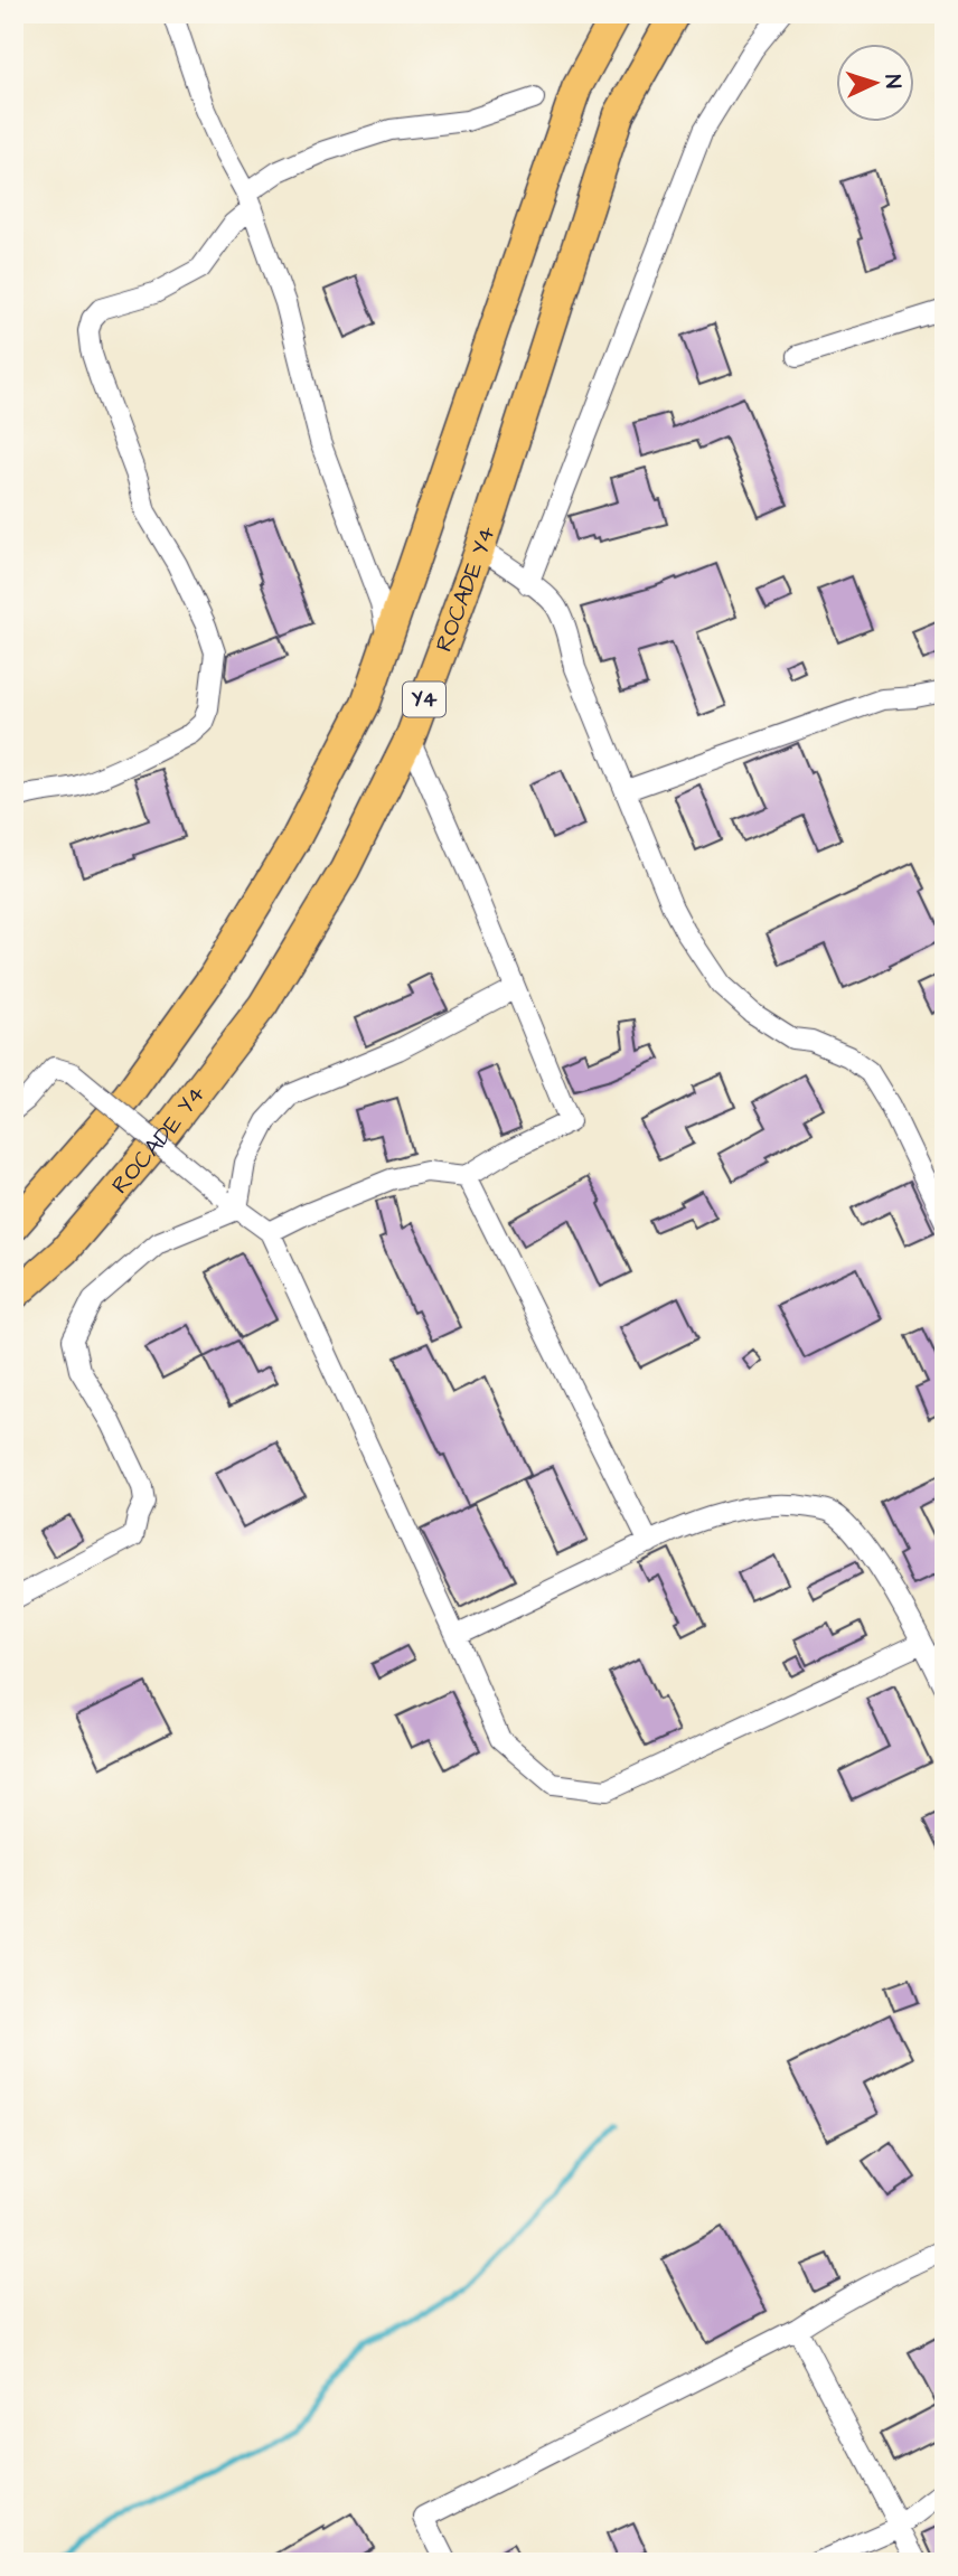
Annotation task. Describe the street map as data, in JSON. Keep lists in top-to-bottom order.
{
  "streets": {
    "highway": ["ROCADE Y4", "Y4"]
  },
  "north": "right"
}
